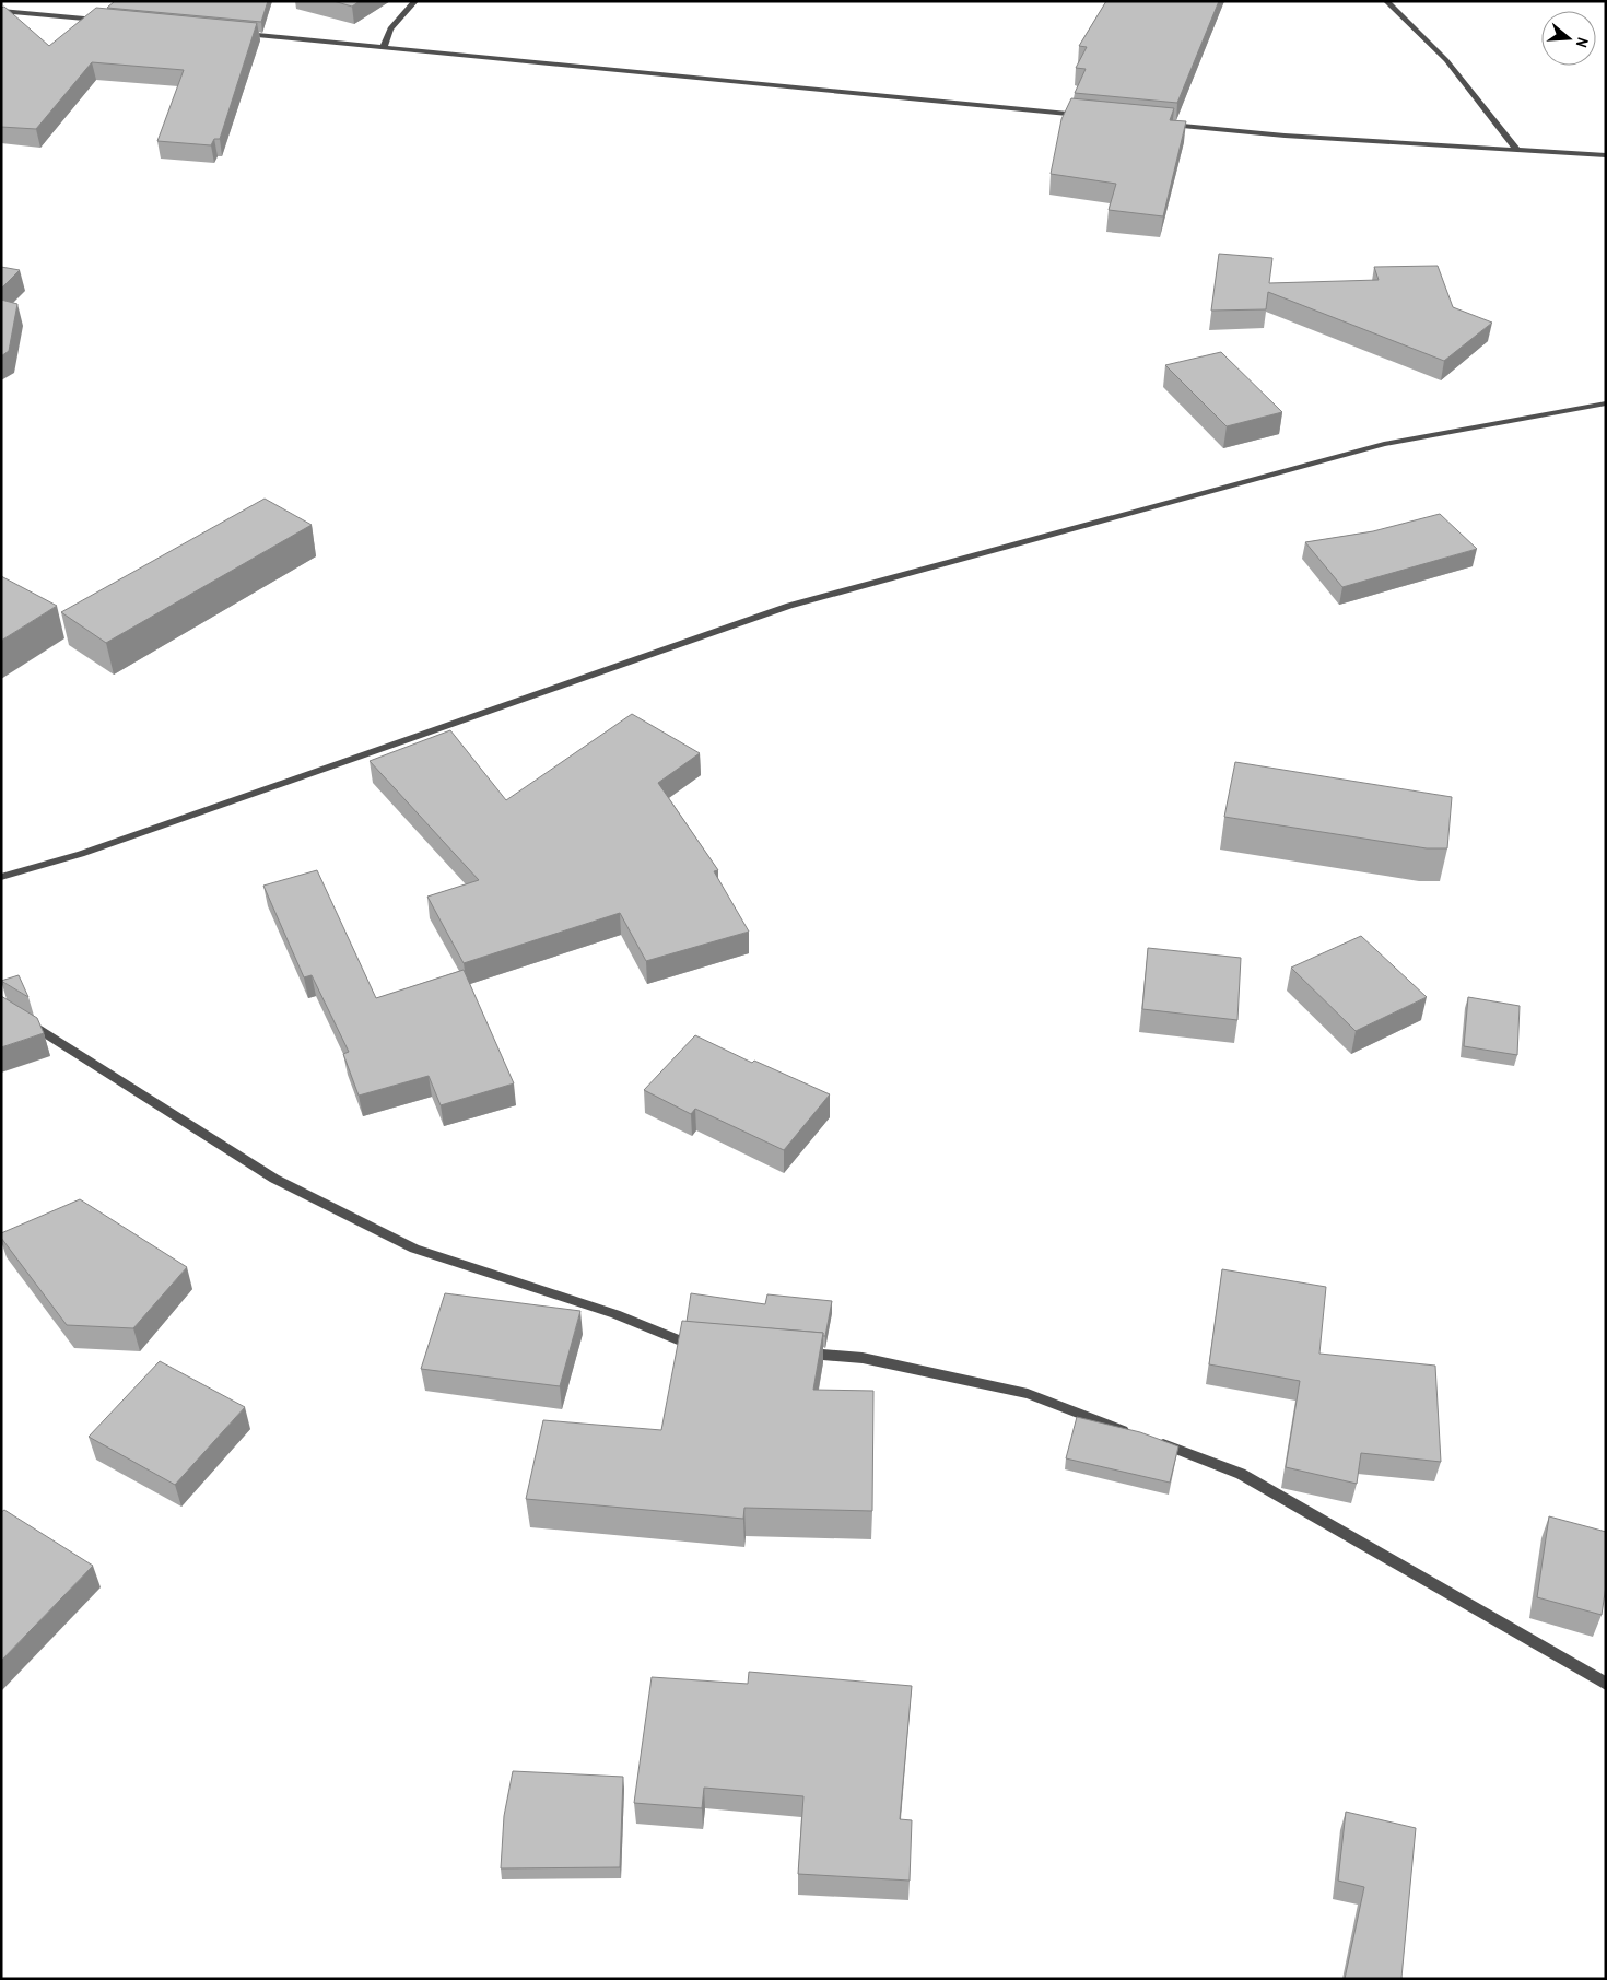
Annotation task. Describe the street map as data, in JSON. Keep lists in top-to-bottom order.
{
  "north": "right"
}
